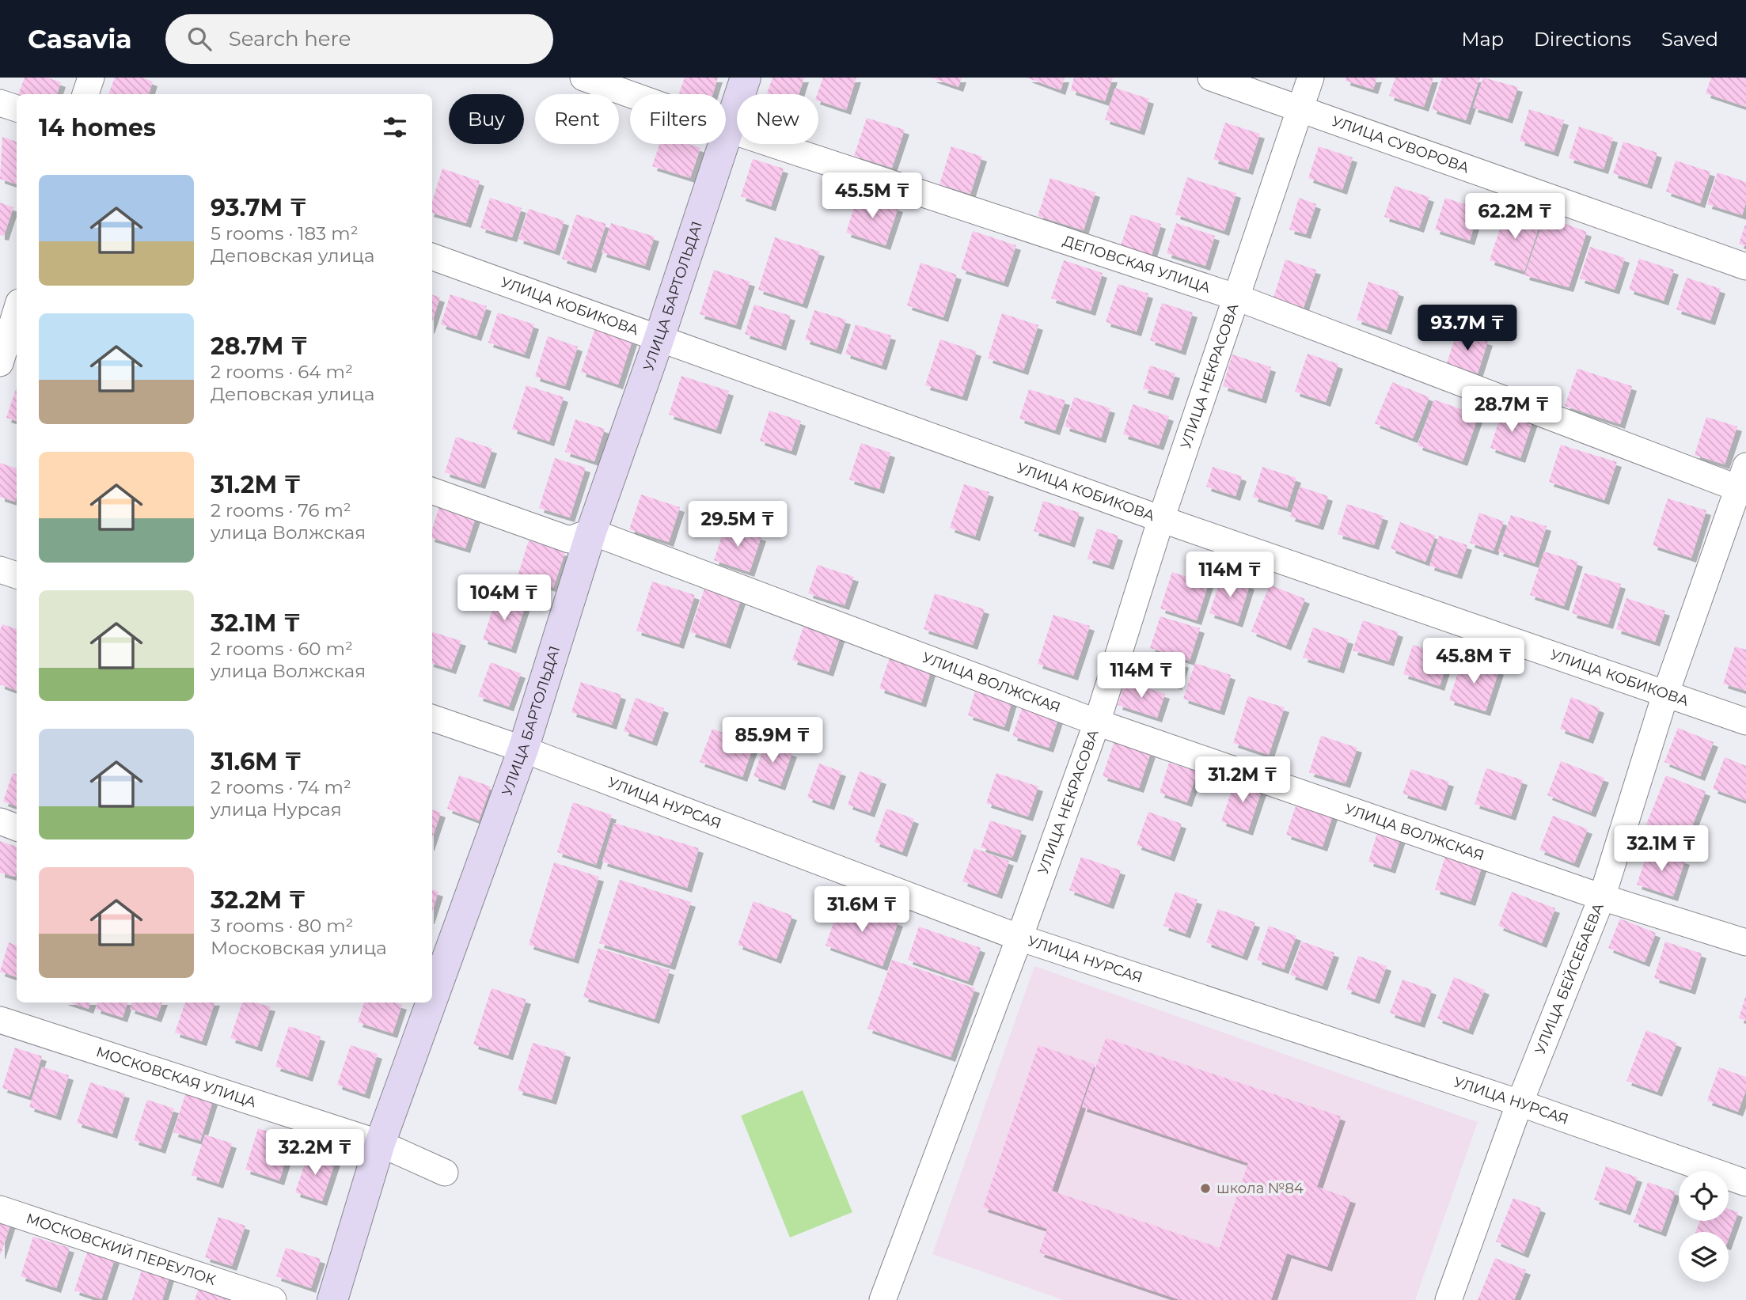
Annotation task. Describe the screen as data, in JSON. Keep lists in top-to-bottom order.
{
  "streets": {
    "street": [
      "УЛИЦА СУВОРОВА",
      "ДЕПОВСКАЯ УЛИЦА",
      "УЛИЦА БАРТОЛЬДА1",
      "УЛИЦА КОБИКОВА",
      "УЛИЦА НЕКРАСОВА",
      "УЛИЦА ВОЛЖСКАЯ",
      "УЛИЦА НУРСАЯ",
      "УЛИЦА БЕЙСЕБАЕВА",
      "МОСКОВСКАЯ УЛИЦА",
      "МОСКОВСКИЙ ПЕРЕУЛОК"
    ]
  },
  "crossings": [
    ["УЛИЦА СУВОРОВА", "УЛИЦА НЕКРАСОВА"],
    ["ДЕПОВСКАЯ УЛИЦА", "УЛИЦА БАРТОЛЬДА1"],
    ["ДЕПОВСКАЯ УЛИЦА", "УЛИЦА НЕКРАСОВА"],
    ["ДЕПОВСКАЯ УЛИЦА", "УЛИЦА БЕЙСЕБАЕВА"],
    ["УЛИЦА БАРТОЛЬДА1", "УЛИЦА КОБИКОВА"],
    ["УЛИЦА БАРТОЛЬДА1", "УЛИЦА ВОЛЖСКАЯ"],
    ["УЛИЦА БАРТОЛЬДА1", "УЛИЦА НУРСАЯ"],
    ["УЛИЦА БАРТОЛЬДА1", "МОСКОВСКАЯ УЛИЦА"],
    ["УЛИЦА КОБИКОВА", "УЛИЦА НЕКРАСОВА"],
    ["УЛИЦА КОБИКОВА", "УЛИЦА БЕЙСЕБАЕВА"],
    ["УЛИЦА НЕКРАСОВА", "УЛИЦА ВОЛЖСКАЯ"],
    ["УЛИЦА НЕКРАСОВА", "УЛИЦА НУРСАЯ"],
    ["УЛИЦА ВОЛЖСКАЯ", "УЛИЦА БЕЙСЕБАЕВА"],
    ["УЛИЦА НУРСАЯ", "УЛИЦА БЕЙСЕБАЕВА"]
  ],
  "places": ["школа №84"],
  "page": {
    "header": "Casavia",
    "search": "Search here",
    "nav": ["Map", "Directions", "Saved"],
    "chip": [
      "Buy",
      "Rent",
      "Filters",
      "New"
    ],
    "heading": "14 homes",
    "list": [
      {
        "name": "93.7M ₸",
        "note": "5 rooms · 183 m² · Деповская улица"
      },
      {
        "name": "28.7M ₸",
        "note": "2 rooms · 64 m² · Деповская улица"
      },
      {
        "name": "31.2M ₸",
        "note": "2 rooms · 76 m² · улица Волжская"
      },
      {
        "name": "32.1M ₸",
        "note": "2 rooms · 60 m² · улица Волжская"
      },
      {
        "name": "31.6M ₸",
        "note": "2 rooms · 74 m² · улица Нурсая"
      },
      {
        "name": "32.2M ₸",
        "note": "3 rooms · 80 m² · Московская улица"
      }
    ],
    "price": [
      "45.5M ₸",
      "62.2M ₸",
      "93.7M ₸",
      "28.7M ₸",
      "29.5M ₸",
      "114M ₸",
      "104M ₸",
      "45.8M ₸",
      "114M ₸",
      "85.9M ₸",
      "31.2M ₸",
      "32.1M ₸",
      "31.6M ₸",
      "32.2M ₸"
    ]
  }
}
